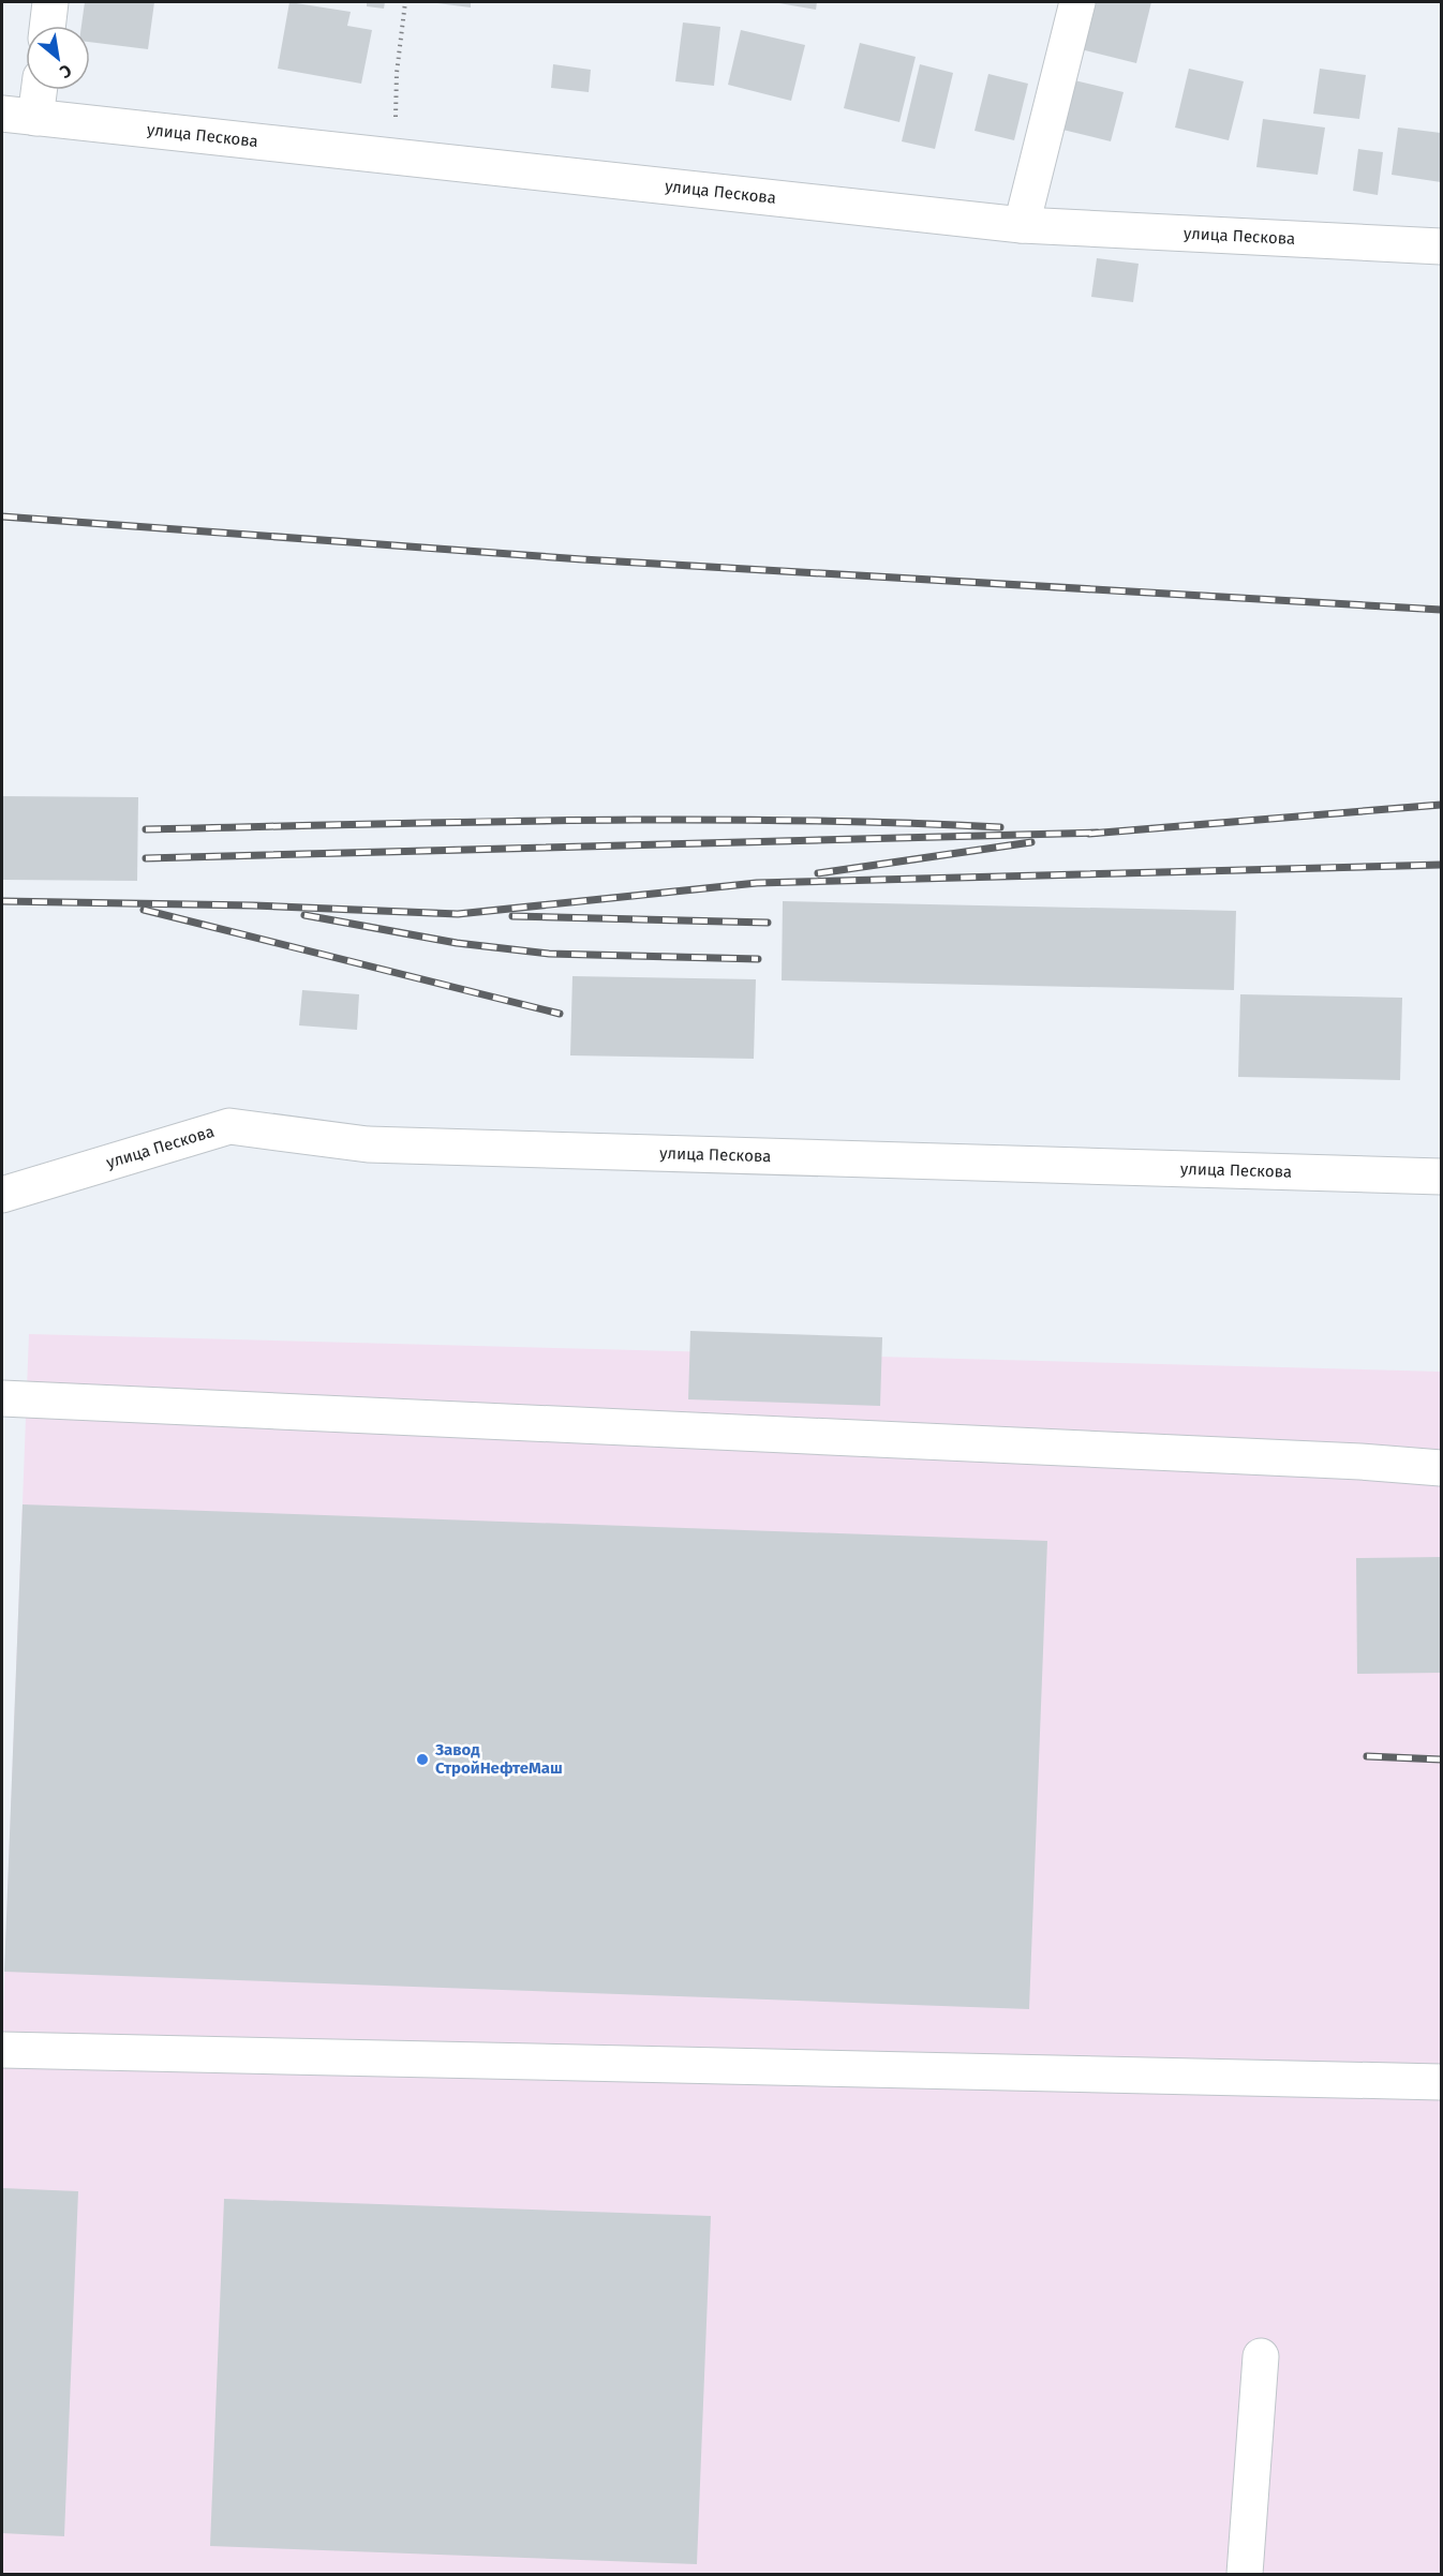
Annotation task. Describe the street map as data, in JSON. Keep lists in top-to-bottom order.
{
  "streets": {
    "street": ["улица Пескова"]
  },
  "places": ["Завод СтройНефтеМаш"],
  "north": "bottom right"
}
